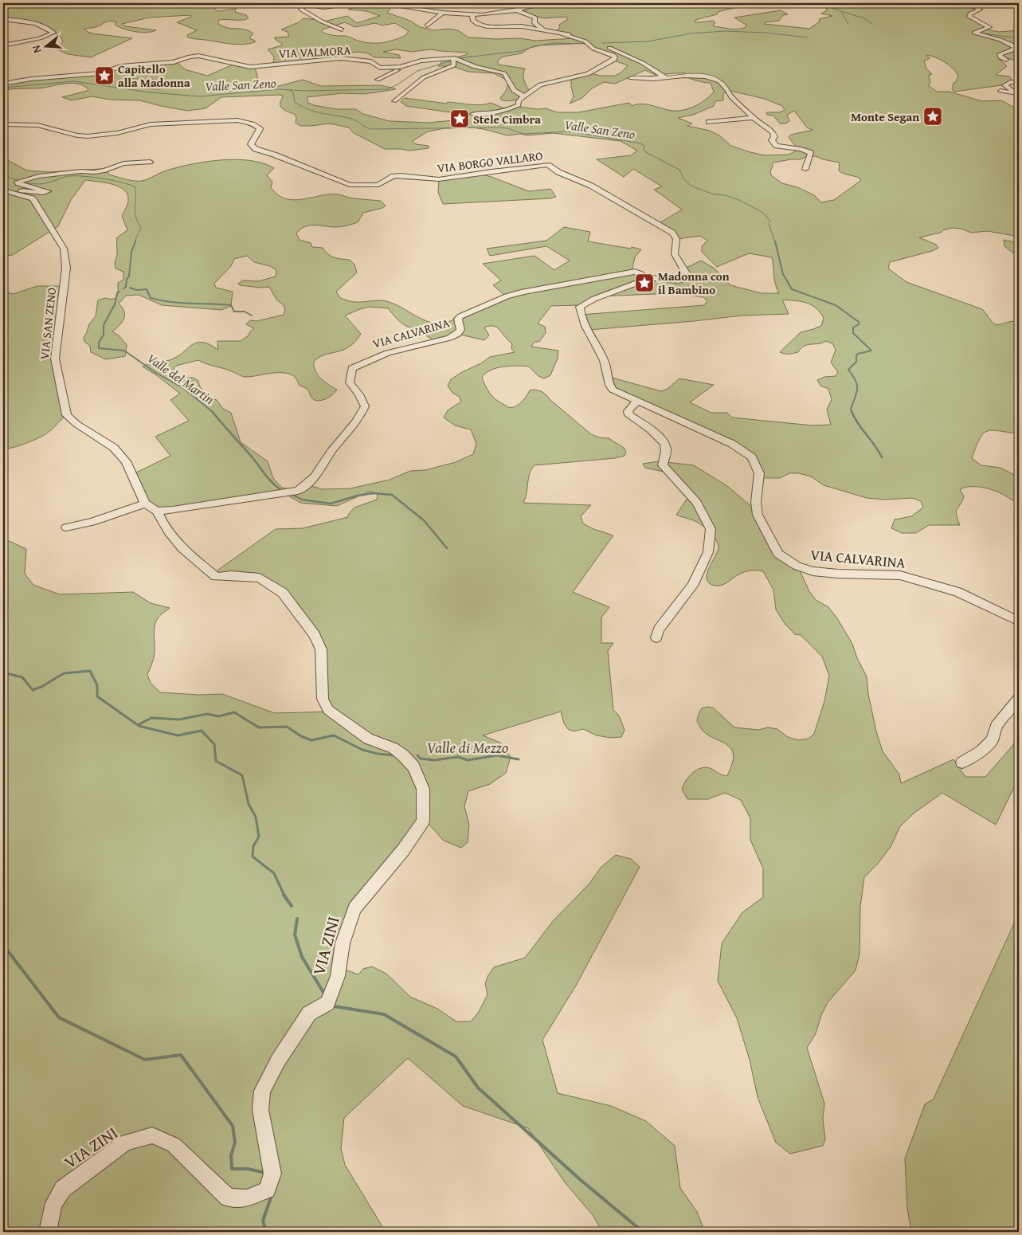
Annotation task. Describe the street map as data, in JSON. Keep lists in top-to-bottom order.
{
  "streets": {
    "street": [
      "VIA VALMORA",
      "VIA BORGO VALLARO",
      "VIA SAN ZENO",
      "VIA CALVARINA",
      "VIA ZINI"
    ]
  },
  "crossings": [
    ["VIA BORGO VALLARO", "VIA CALVARINA"],
    ["VIA CALVARINA", "VIA ZINI"]
  ],
  "water": ["Valle San Zeno", "Valle del Martin", "Valle di Mezzo"],
  "places": {
    "place": [
      "Capitello alla Madonna",
      "Monte Segan",
      "Stele Cimbra",
      "Madonna con il Bambino"
    ]
  },
  "north": "left"
}
